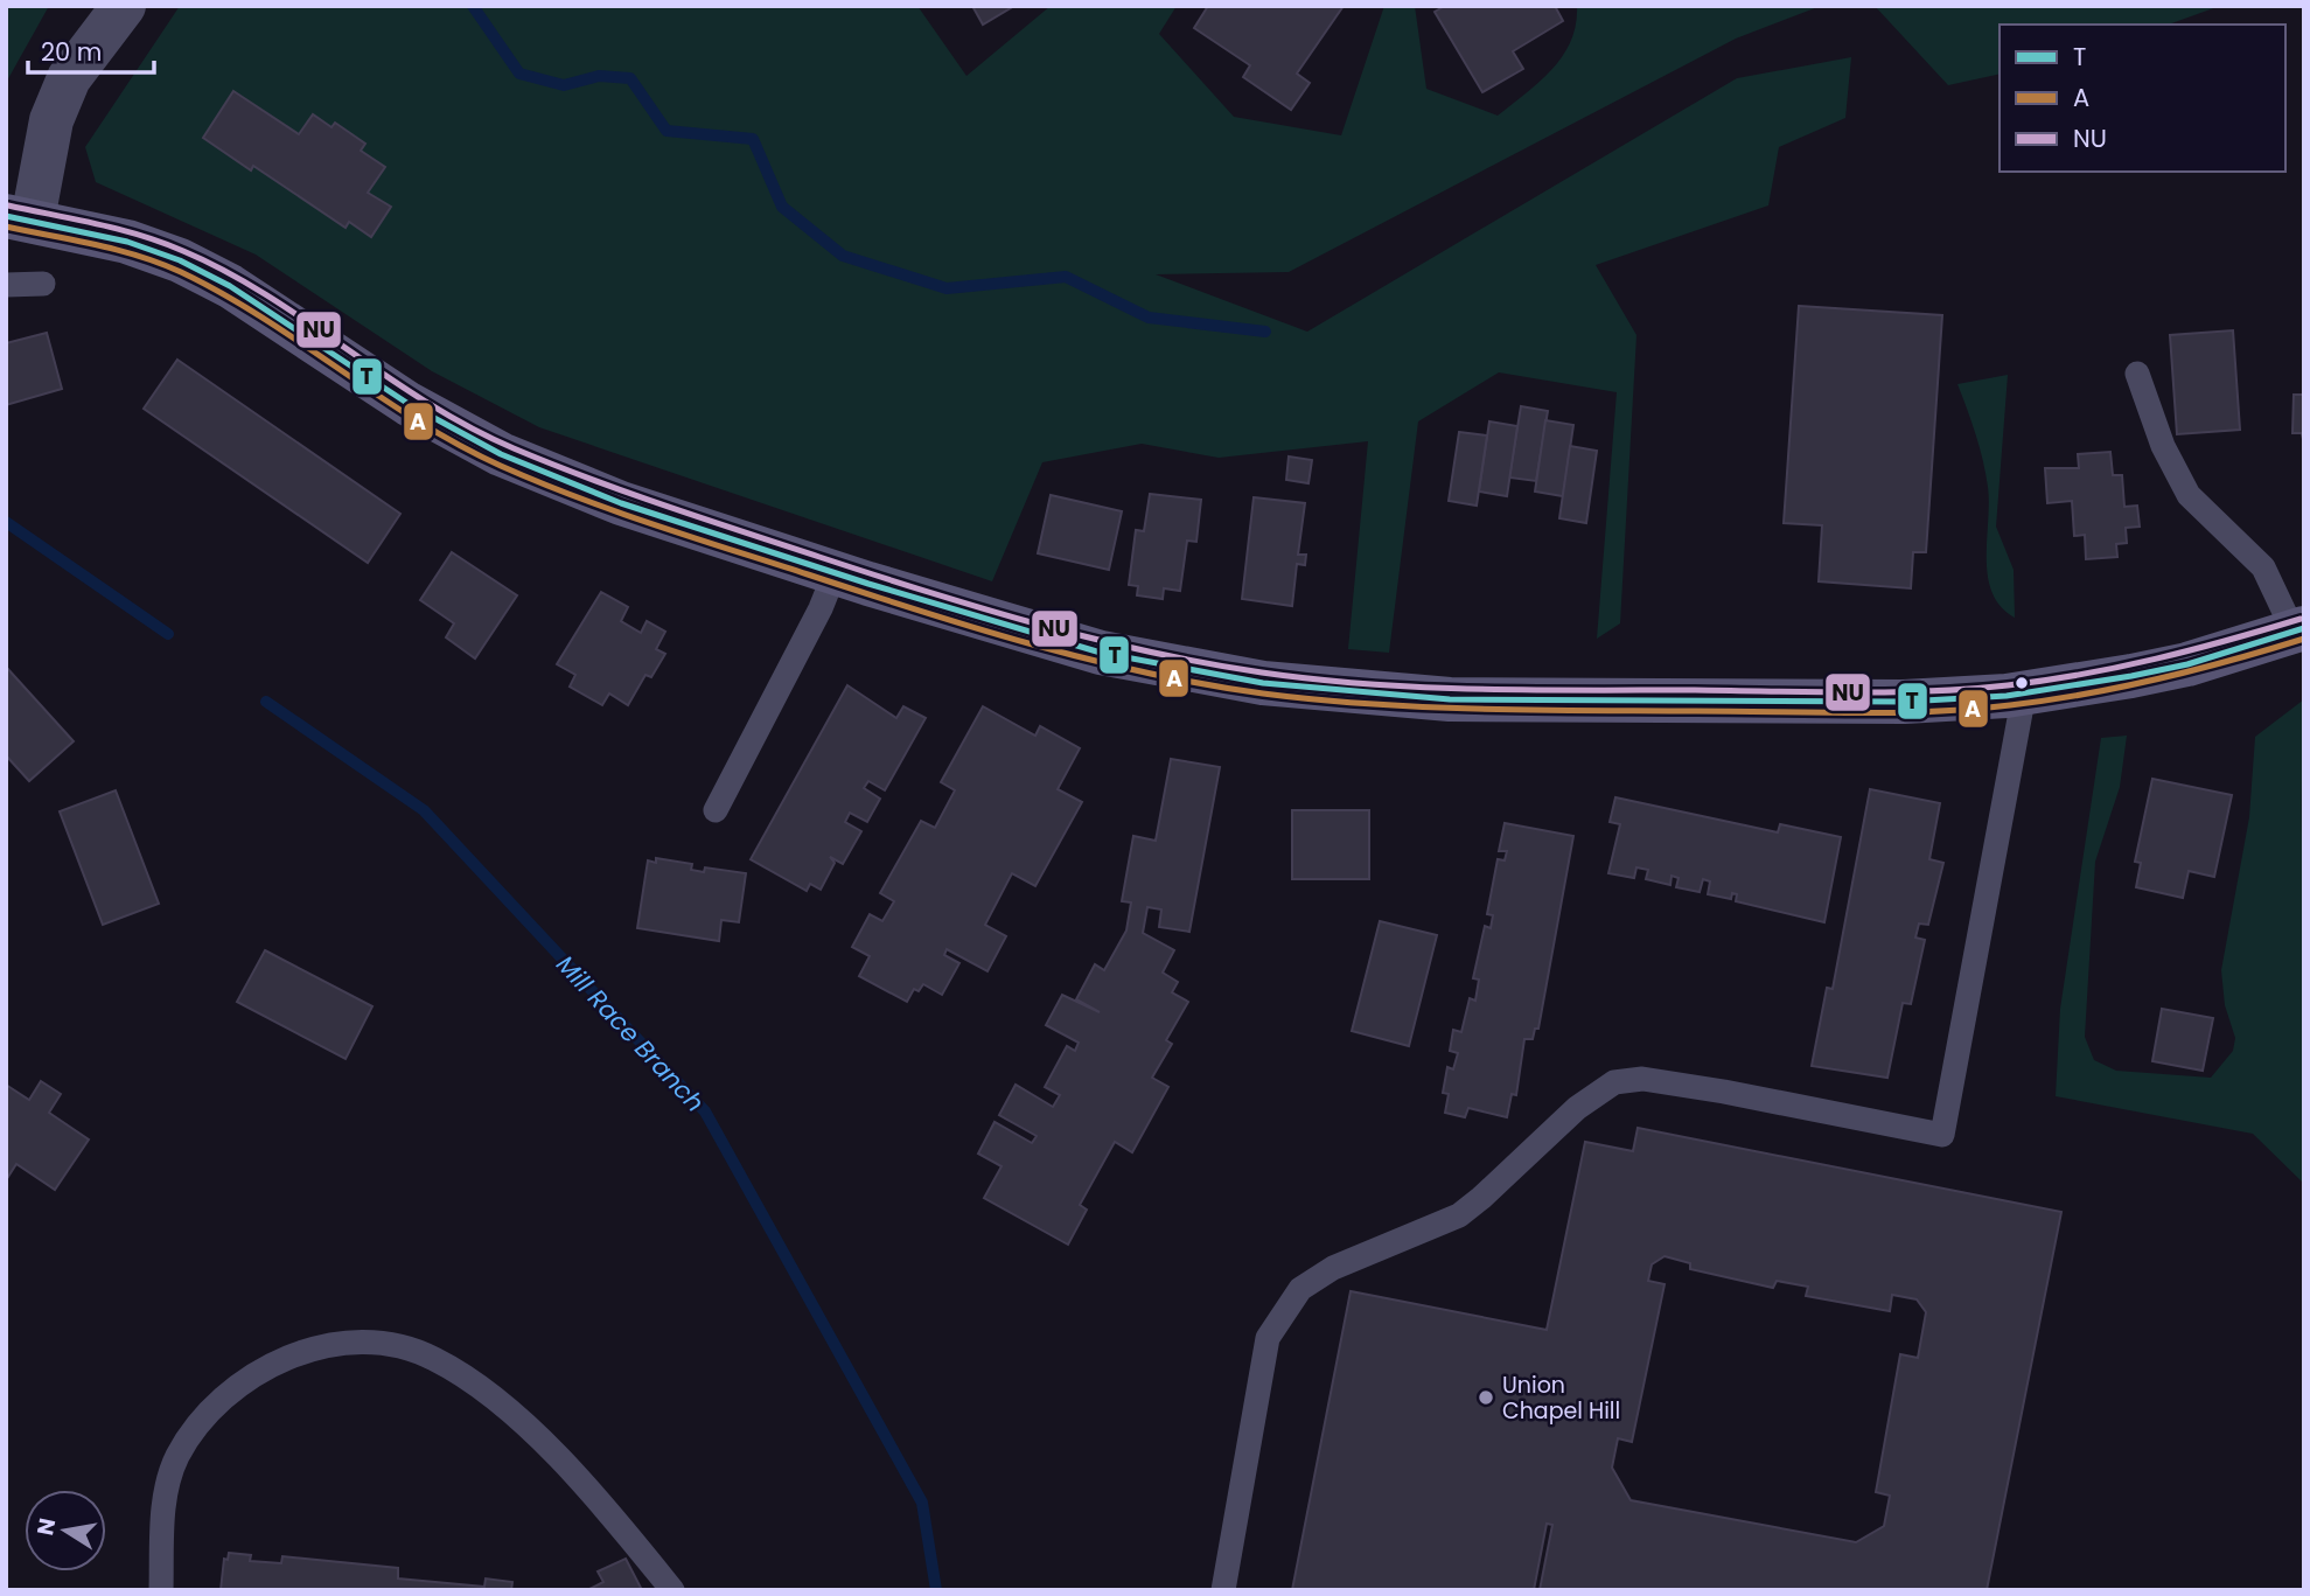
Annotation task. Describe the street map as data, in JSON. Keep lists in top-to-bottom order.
{
  "water": ["Mill Race Branch"],
  "places": ["Union Chapel Hill"],
  "lines": ["transit line NU", "transit line T", "transit line A"],
  "legend": ["T", "A", "NU"],
  "scale_bar": "20 m",
  "north": "left"
}
